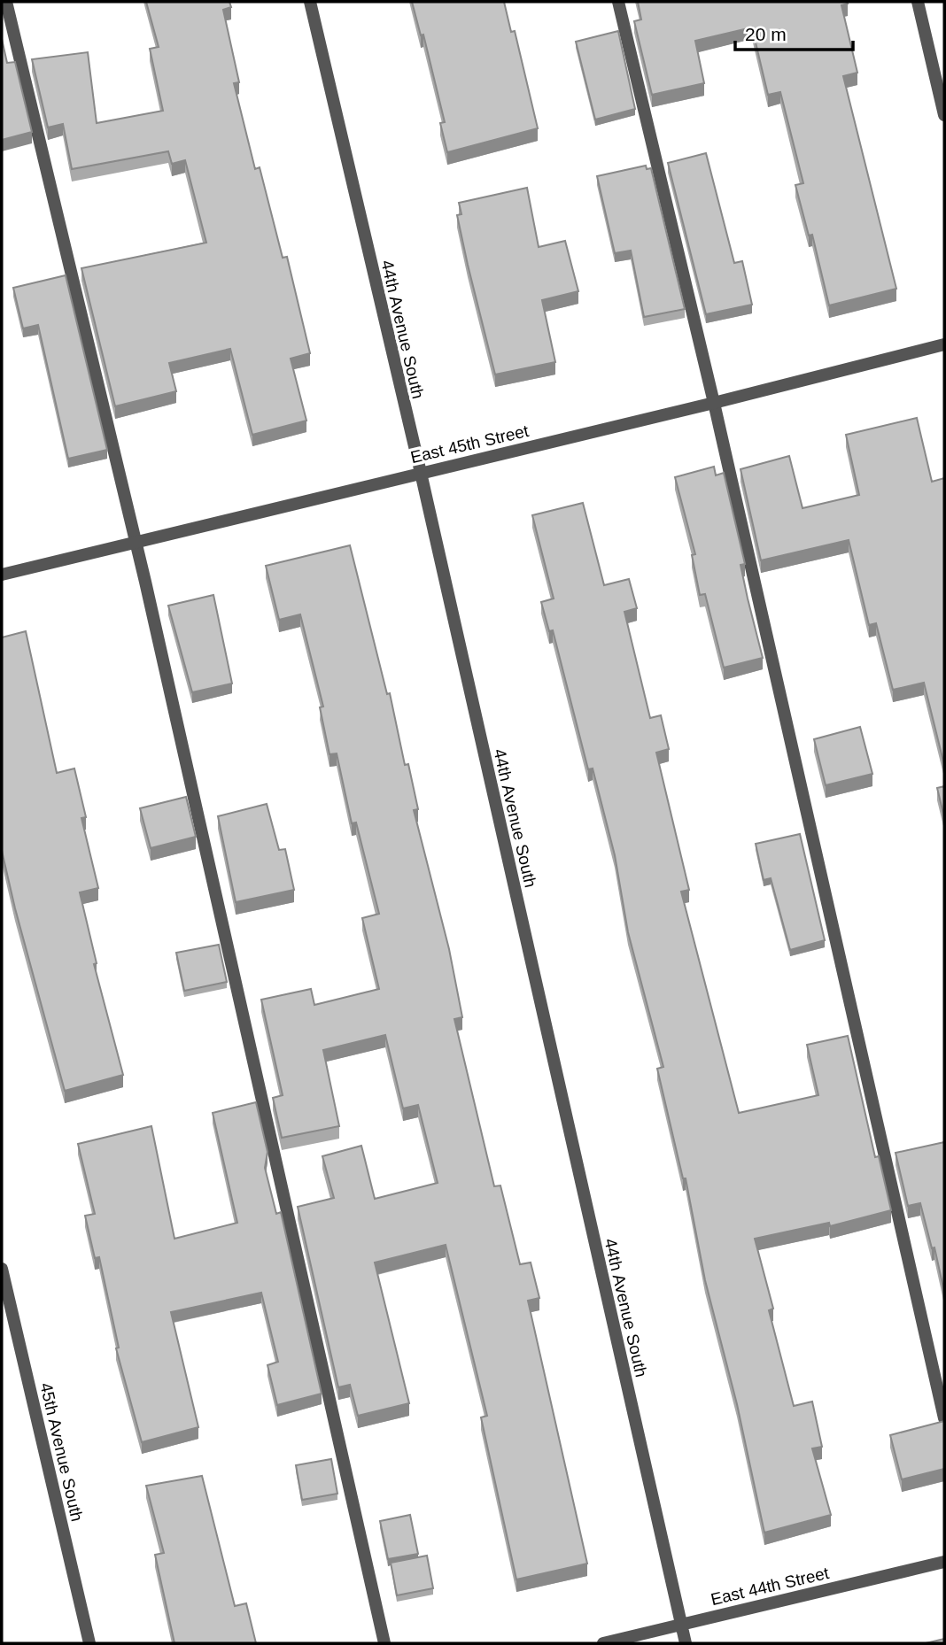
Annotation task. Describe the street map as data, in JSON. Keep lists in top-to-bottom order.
{
  "streets": {
    "street": [
      "44th Avenue South",
      "East 45th Street",
      "45th Avenue South",
      "East 44th Street"
    ]
  },
  "crossings": [
    ["44th Avenue South", "East 45th Street"],
    ["44th Avenue South", "East 44th Street"]
  ],
  "scale_bar": "20 m"
}
